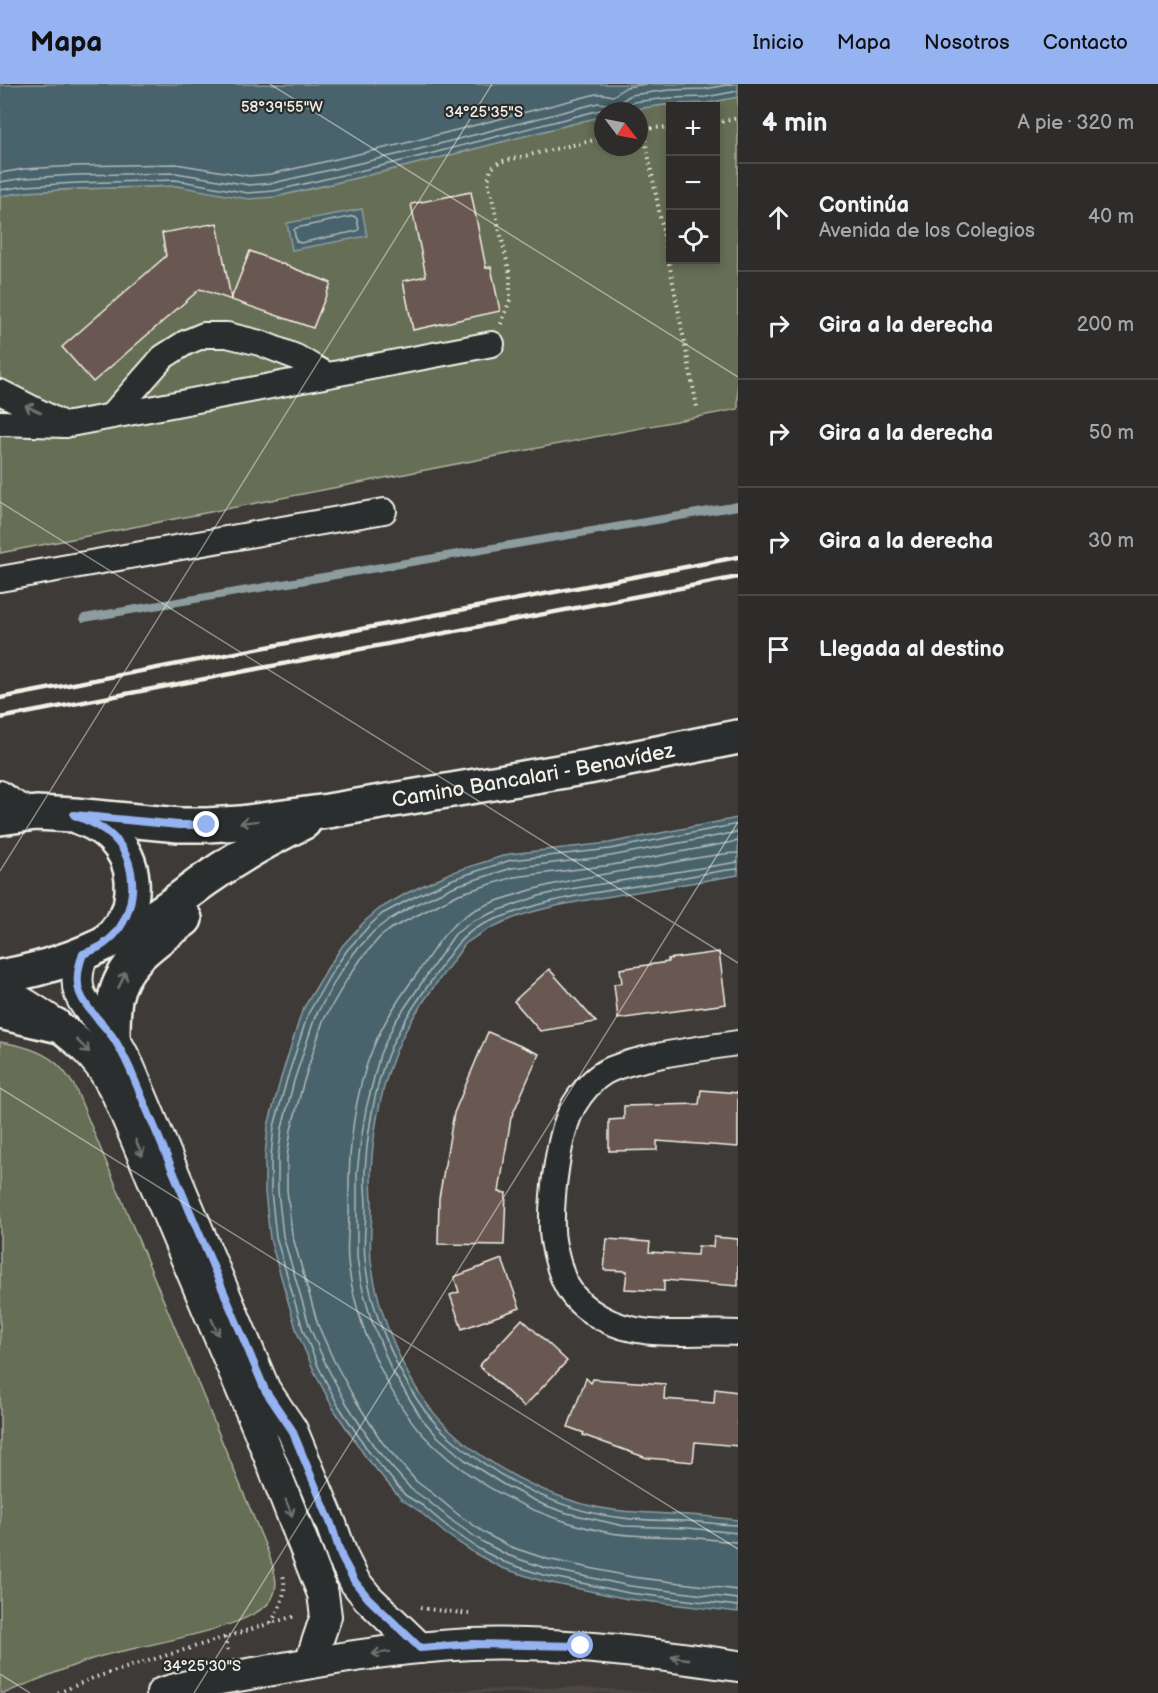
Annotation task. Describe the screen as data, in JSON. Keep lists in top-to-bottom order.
{
  "streets": {
    "main road": ["Camino Bancalari - Benavídez"]
  },
  "north": "bottom right",
  "page": {
    "header": "Mapa",
    "nav": [
      "Inicio",
      "Mapa",
      "Nosotros",
      "Contacto"
    ],
    "heading": ["4 min", "A pie · 320 m"],
    "map_buttons": ["+", "−"],
    "list": [
      ["Continúa", "Avenida de los Colegios", "40 m"],
      ["Gira a la derecha", "200 m"],
      ["Gira a la derecha", "50 m"],
      ["Gira a la derecha", "30 m"],
      "Llegada al destino"
    ]
  },
  "coordinates": ["58°39'55\"W", "34°25'35\"S", "34°25'30\"S"]
}
